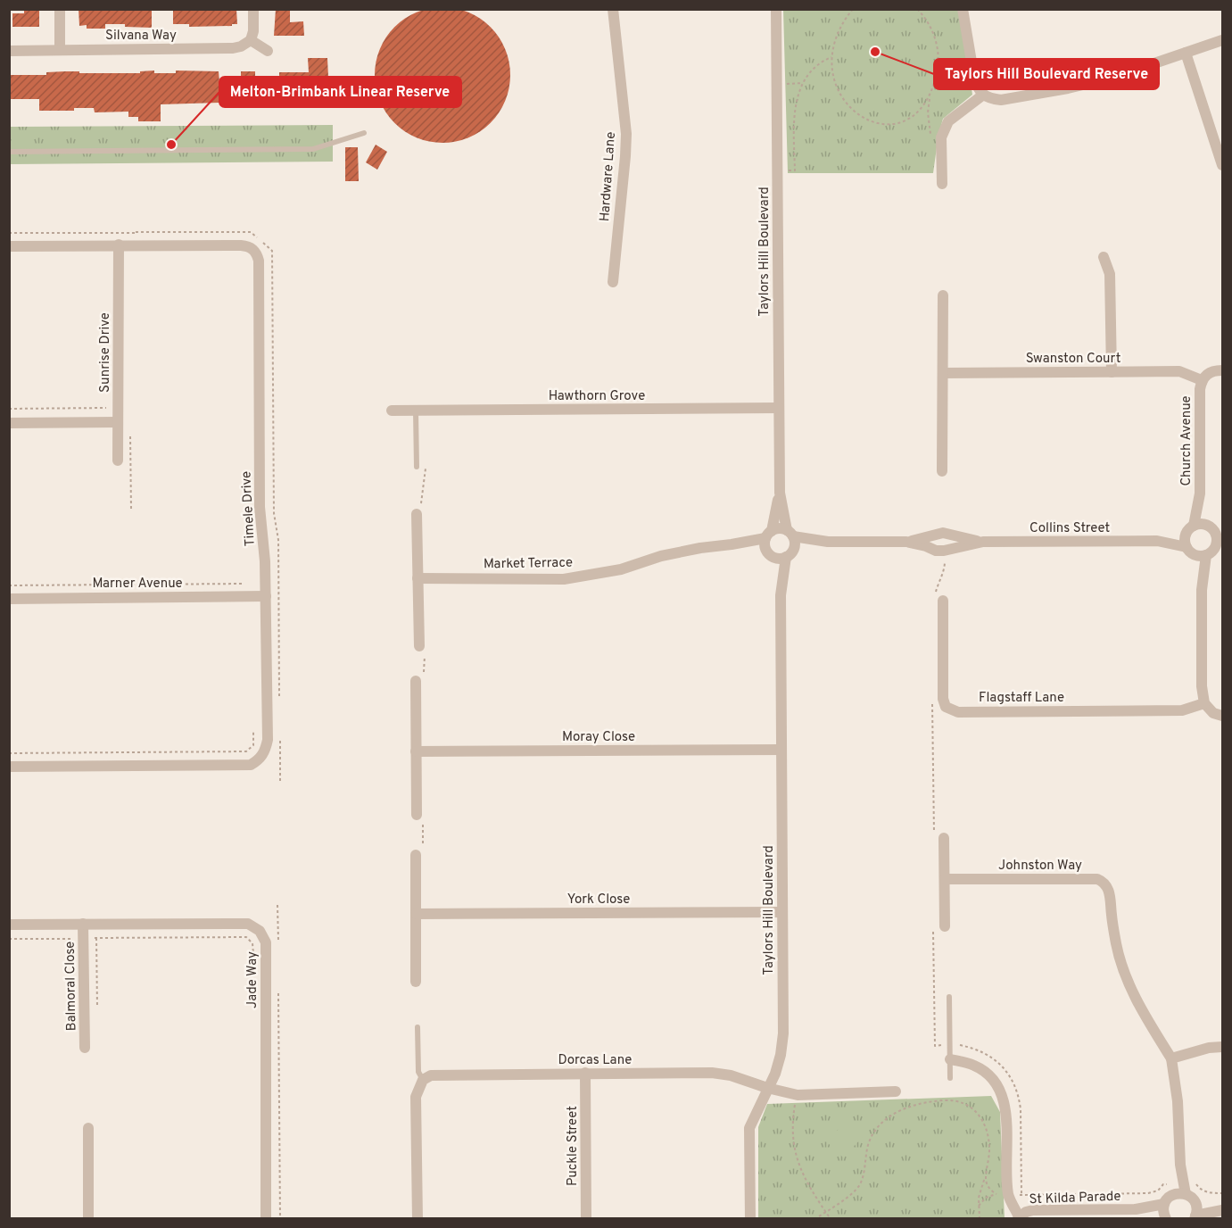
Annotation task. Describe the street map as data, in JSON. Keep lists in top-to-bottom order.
{
  "streets": {
    "street": [
      "Silvana Way",
      "Hardware Lane",
      "Taylors Hill Boulevard",
      "Sunrise Drive",
      "Swanston Court",
      "Hawthorn Grove",
      "Church Avenue",
      "Timele Drive",
      "Collins Street",
      "Market Terrace",
      "Marner Avenue",
      "Flagstaff Lane",
      "Moray Close",
      "Johnston Way",
      "York Close",
      "Jade Way",
      "Balmoral Close",
      "Dorcas Lane",
      "Puckle Street",
      "St Kilda Parade"
    ]
  },
  "crossings": [
    ["Taylors Hill Boulevard", "Hawthorn Grove"],
    ["Taylors Hill Boulevard", "Collins Street"],
    ["Taylors Hill Boulevard", "Market Terrace"],
    ["Taylors Hill Boulevard", "Moray Close"],
    ["Taylors Hill Boulevard", "York Close"],
    ["Taylors Hill Boulevard", "Dorcas Lane"],
    ["Sunrise Drive", "Timele Drive"],
    ["Swanston Court", "Church Avenue"],
    ["Church Avenue", "Collins Street"],
    ["Timele Drive", "Marner Avenue"],
    ["Collins Street", "Market Terrace"],
    ["Jade Way", "Balmoral Close"],
    ["Dorcas Lane", "Puckle Street"]
  ],
  "places": ["Taylors Hill Boulevard Reserve", "Melton-Brimbank Linear Reserve"]
}
